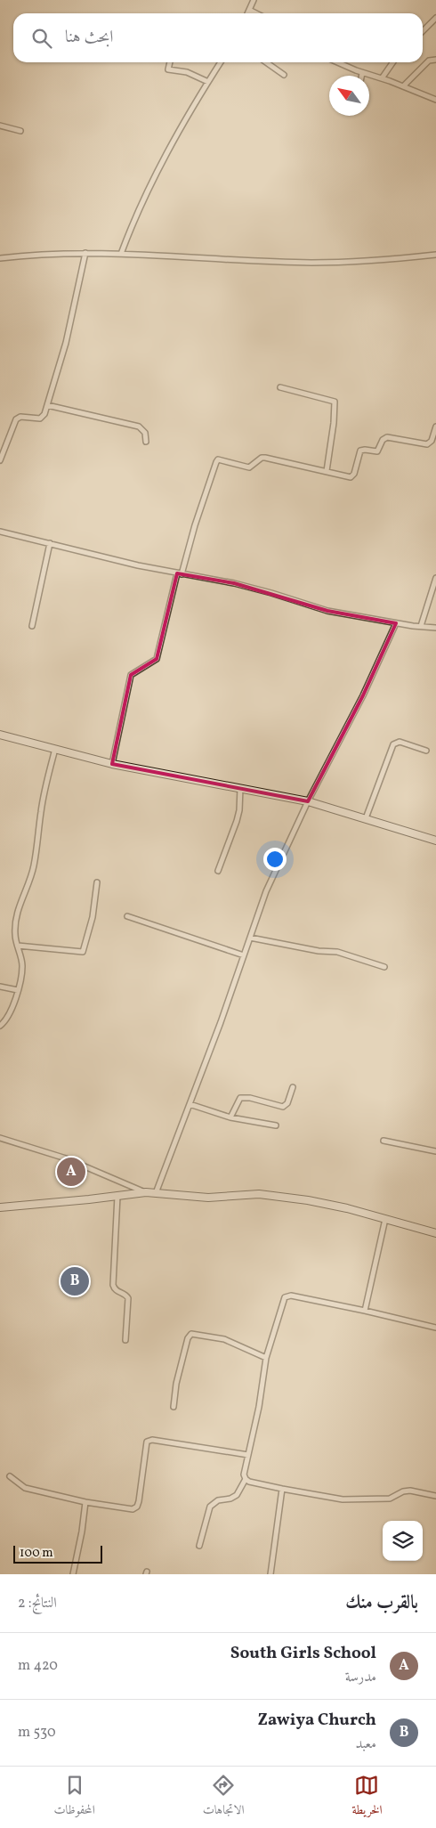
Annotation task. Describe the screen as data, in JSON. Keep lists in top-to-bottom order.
{
  "scale_bar": "100 m",
  "north": "top left",
  "page": {
    "search": "ابحث هنا",
    "pins": ["A", "B"],
    "scale": "100 m",
    "heading": ["بالقرب منك", "النتائج: 2"],
    "list": [
      {
        "mark": "A",
        "name": "South Girls School",
        "note": "مدرسة",
        "value": "420 m"
      },
      {
        "mark": "B",
        "name": "Zawiya Church",
        "note": "معبد",
        "value": "530 m"
      }
    ],
    "nav": ["الخريطة", "الاتجاهات", "المحفوظات"]
  }
}
